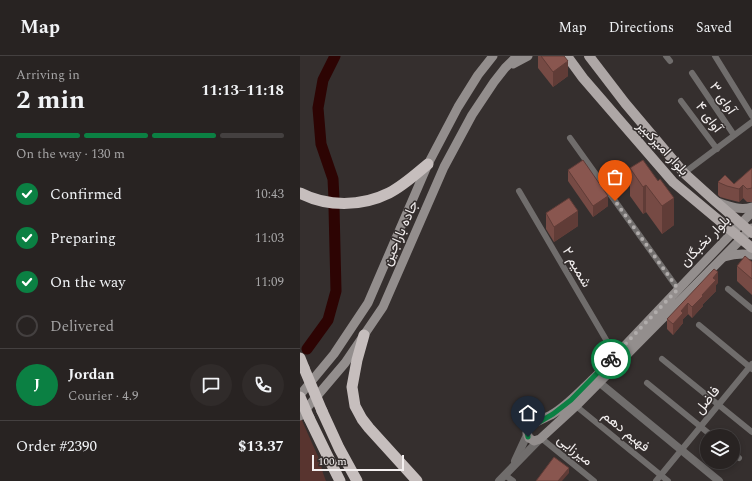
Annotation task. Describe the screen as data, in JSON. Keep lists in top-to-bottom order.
{
  "streets": {
    "main road": ["بلوار امیرکبیر", "جاده باراجین", "بلوار نخبگان"],
    "street": [
      "آوای ۳",
      "آوای ۴",
      "شمیم ۲",
      "فاضل",
      "فهیم دهم",
      "میرزایی"
    ]
  },
  "crossings": [
    ["بلوار امیرکبیر", "بلوار نخبگان"],
    ["بلوار نخبگان", "شمیم ۲"],
    ["بلوار نخبگان", "فهیم دهم"],
    ["بلوار نخبگان", "میرزایی"],
    ["فاضل", "فهیم دهم"]
  ],
  "scale_bar": "100 m",
  "page": {
    "header": "Map",
    "nav": ["Map", "Directions", "Saved"],
    "heading": ["2 min", "Arriving in", "11:13–11:18"],
    "panel": [
      "Jordan",
      "Courier · 4.9",
      "Order #2390",
      "$13.37"
    ],
    "bar": "On the way · 130 m",
    "list": [
      ["Confirmed", "10:43"],
      ["Preparing", "11:03"],
      ["On the way", "11:09"],
      "Delivered"
    ],
    "round": "J",
    "scale": "100 m"
  }
}
